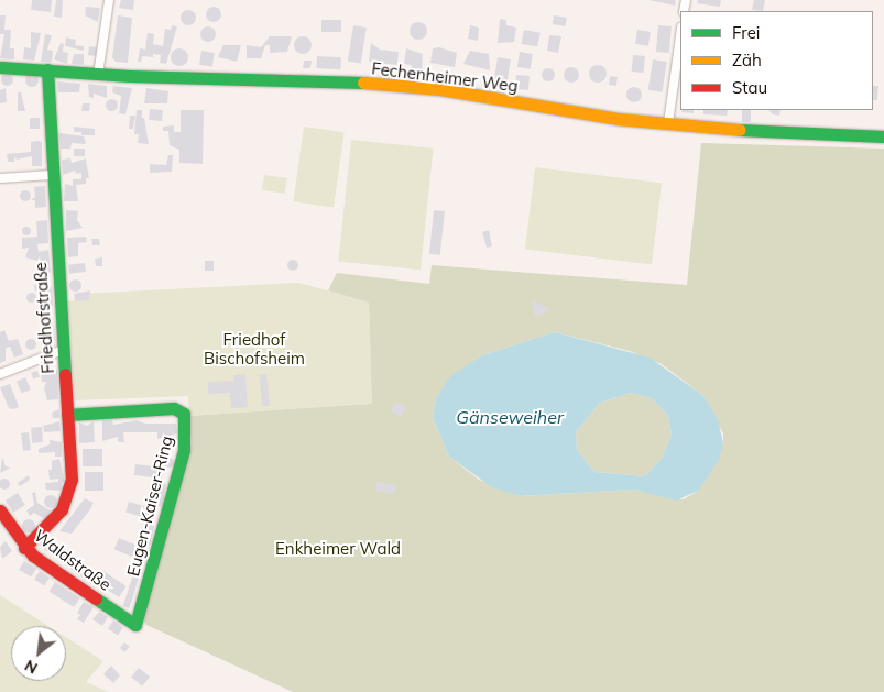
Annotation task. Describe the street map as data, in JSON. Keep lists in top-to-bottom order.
{
  "streets": {
    "street": [
      "Fechenheimer Weg",
      "Friedhofstraße",
      "Eugen-Kaiser-Ring",
      "Waldstraße"
    ]
  },
  "crossings": [
    ["Fechenheimer Weg", "Friedhofstraße"],
    ["Friedhofstraße", "Eugen-Kaiser-Ring"],
    ["Friedhofstraße", "Waldstraße"],
    ["Eugen-Kaiser-Ring", "Waldstraße"]
  ],
  "water": ["Gänseweiher"],
  "parks": ["Friedhof Bischofsheim", "Enkheimer Wald"],
  "legend": ["Frei", "Zäh", "Stau"],
  "north": "bottom left"
}
